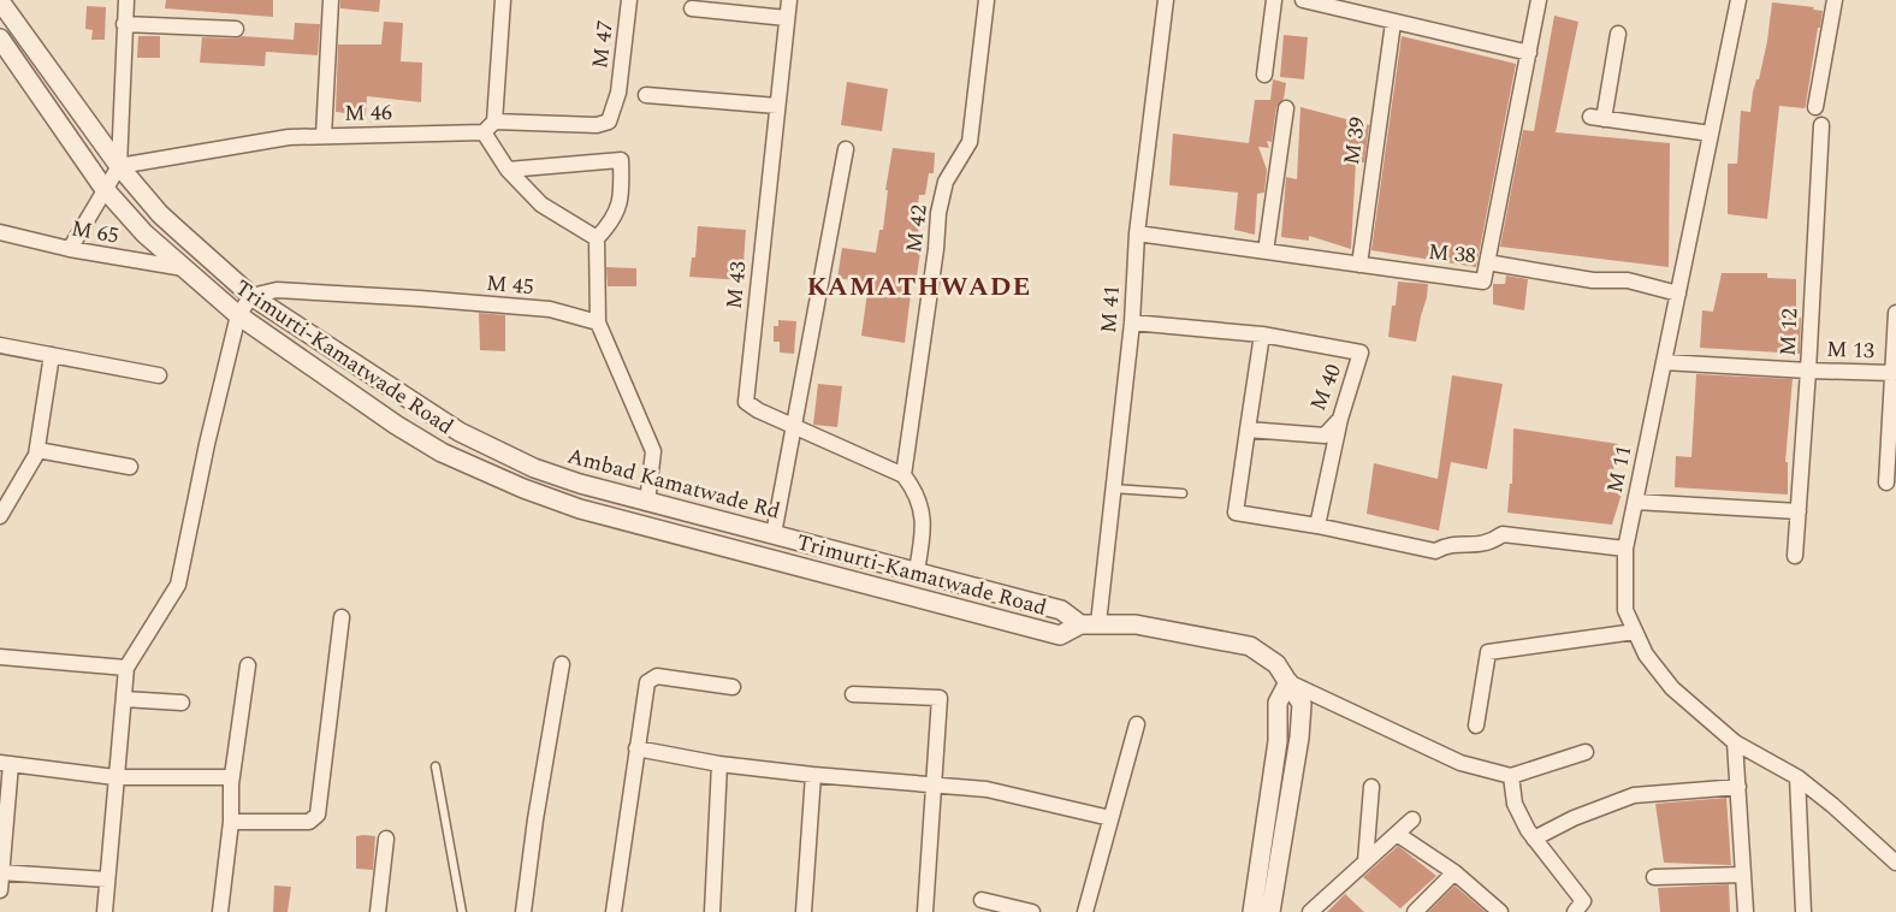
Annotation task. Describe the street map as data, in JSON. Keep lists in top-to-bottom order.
{
  "streets": {
    "street": [
      "M 47",
      "M 46",
      "M 39",
      "M 42",
      "M 65",
      "M 38",
      "M 45",
      "M 43",
      "M 41",
      "M 12",
      "M 13",
      "Trimurti-Kamatwade Road",
      "M 40",
      "M 11",
      "Ambad Kamatwade Rd"
    ]
  },
  "crossings": [
    ["M 47", "M 46"],
    ["M 46", "Ambad Kamatwade Rd"],
    ["M 39", "M 38"],
    ["M 42", "M 43"],
    ["M 65", "Trimurti-Kamatwade Road"],
    ["M 38", "M 41"],
    ["M 45", "Ambad Kamatwade Rd"],
    ["M 41", "M 40"],
    ["M 12", "M 13"],
    ["M 12", "M 11"],
    ["Trimurti-Kamatwade Road", "Ambad Kamatwade Rd"]
  ],
  "districts": ["KAMATHWADE"]
}
